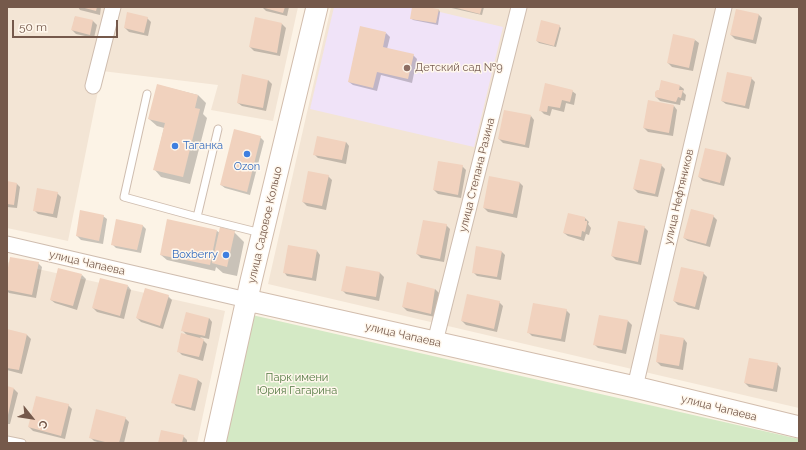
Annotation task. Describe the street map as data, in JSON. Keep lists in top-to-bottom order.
{
  "streets": {
    "street": [
      "улица Степана Разина",
      "улица Нефтяников",
      "улица Садовое Кольцо",
      "улица Чапаева"
    ]
  },
  "crossings": [
    ["улица Степана Разина", "улица Чапаева"],
    ["улица Нефтяников", "улица Чапаева"],
    ["улица Садовое Кольцо", "улица Чапаева"]
  ],
  "parks": ["Парк имени Юрия Гагарина"],
  "places": [
    "Детский сад №9",
    "Таганка",
    "Ozon",
    "Boxberry"
  ],
  "scale_bar": "50 m",
  "north": "bottom right"
}
